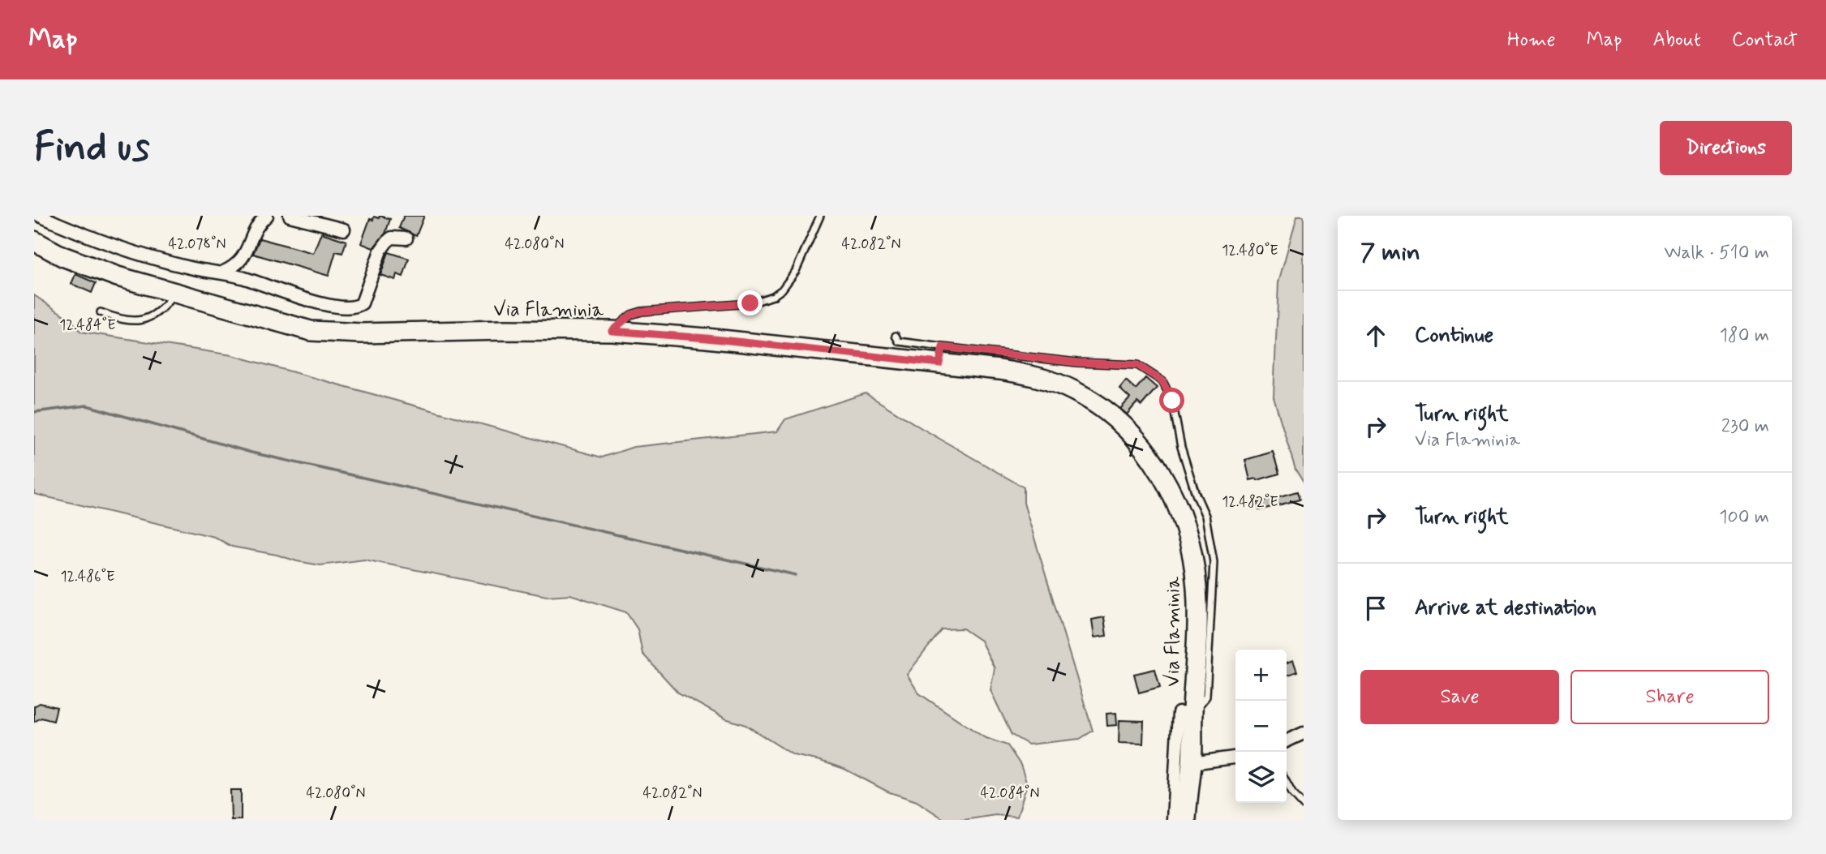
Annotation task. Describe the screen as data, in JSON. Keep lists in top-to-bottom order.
{
  "streets": {
    "main road": ["Via Flaminia"]
  },
  "page": {
    "header": "Map",
    "nav": [
      "Home",
      "Map",
      "About",
      "Contact"
    ],
    "buttons": [
      "Directions",
      ["Save", "Share"]
    ],
    "title": "Find us",
    "heading": ["7 min", "Walk · 510 m"],
    "list": [
      ["Continue", "180 m"],
      ["Turn right", "Via Flaminia", "230 m"],
      ["Turn right", "100 m"],
      "Arrive at destination"
    ],
    "map_buttons": ["+", "−"]
  },
  "coordinates": [
    "42.078°N",
    "42.080°N",
    "42.082°N",
    "12.480°E",
    "12.484°E",
    "12.482°E",
    "12.486°E",
    "42.084°N"
  ]
}
